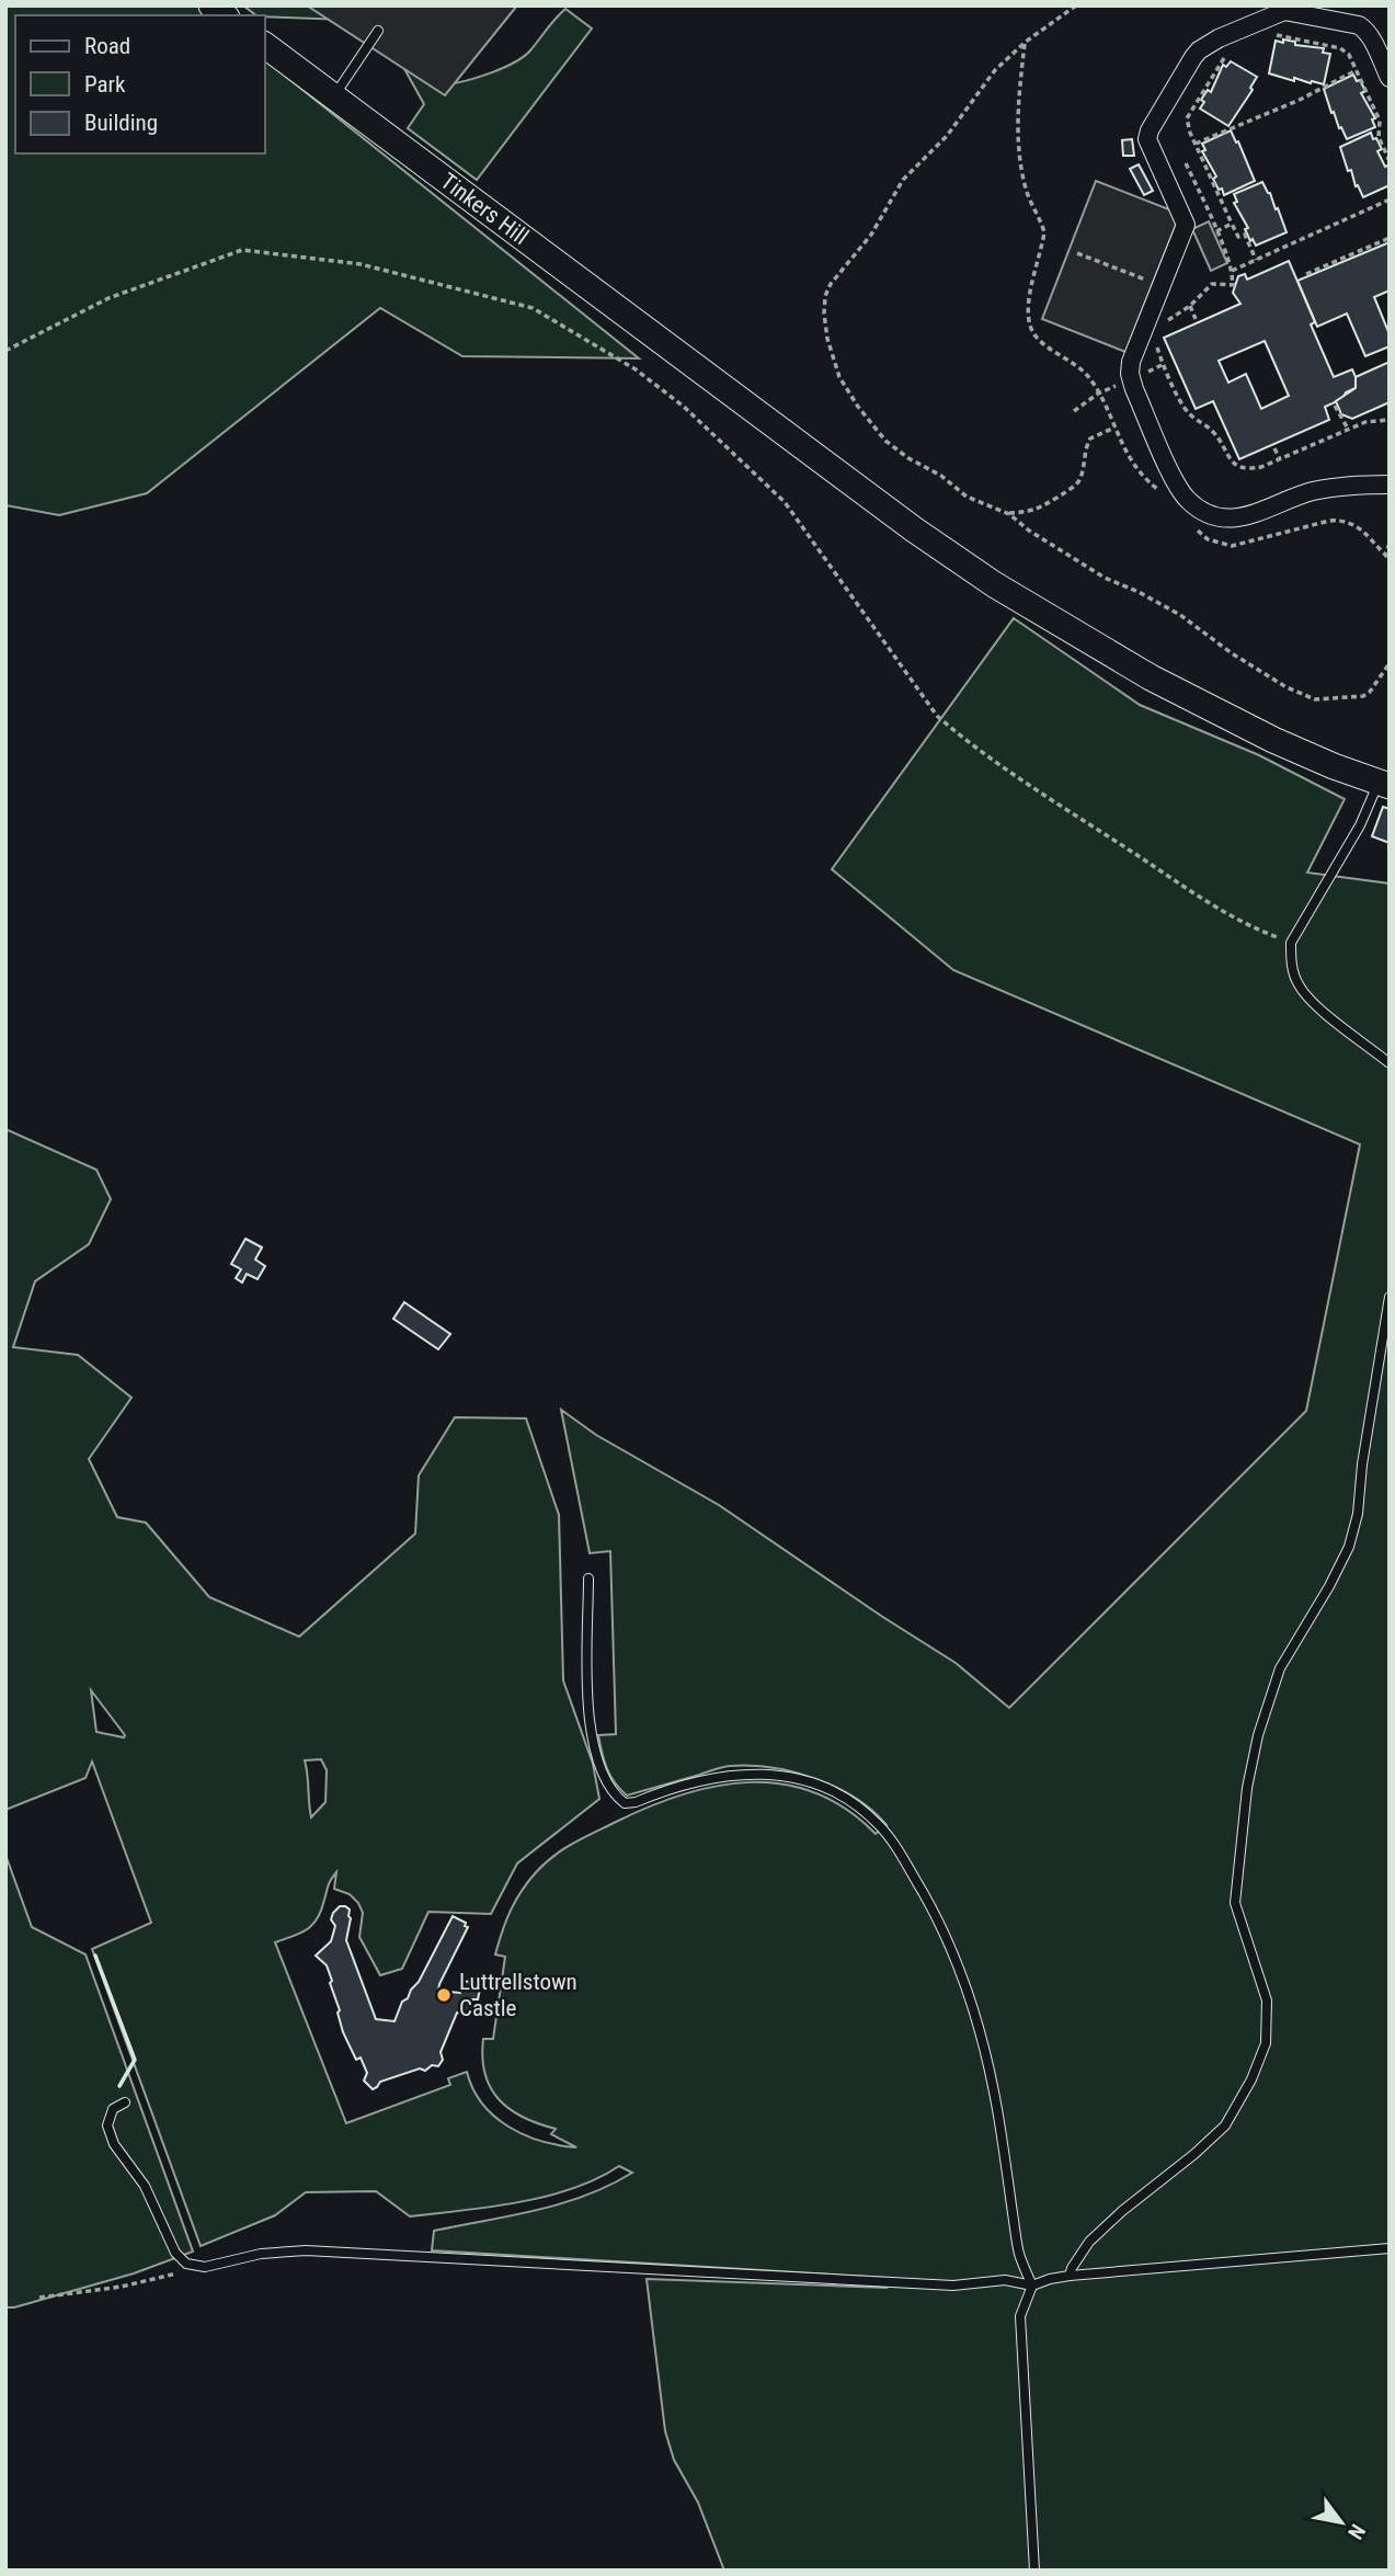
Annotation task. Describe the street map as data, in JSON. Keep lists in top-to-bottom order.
{
  "streets": {
    "main road": ["Tinkers Hill"]
  },
  "places": ["Luttrellstown Castle"],
  "legend": ["Road", "Park", "Building"],
  "north": "bottom right"
}
